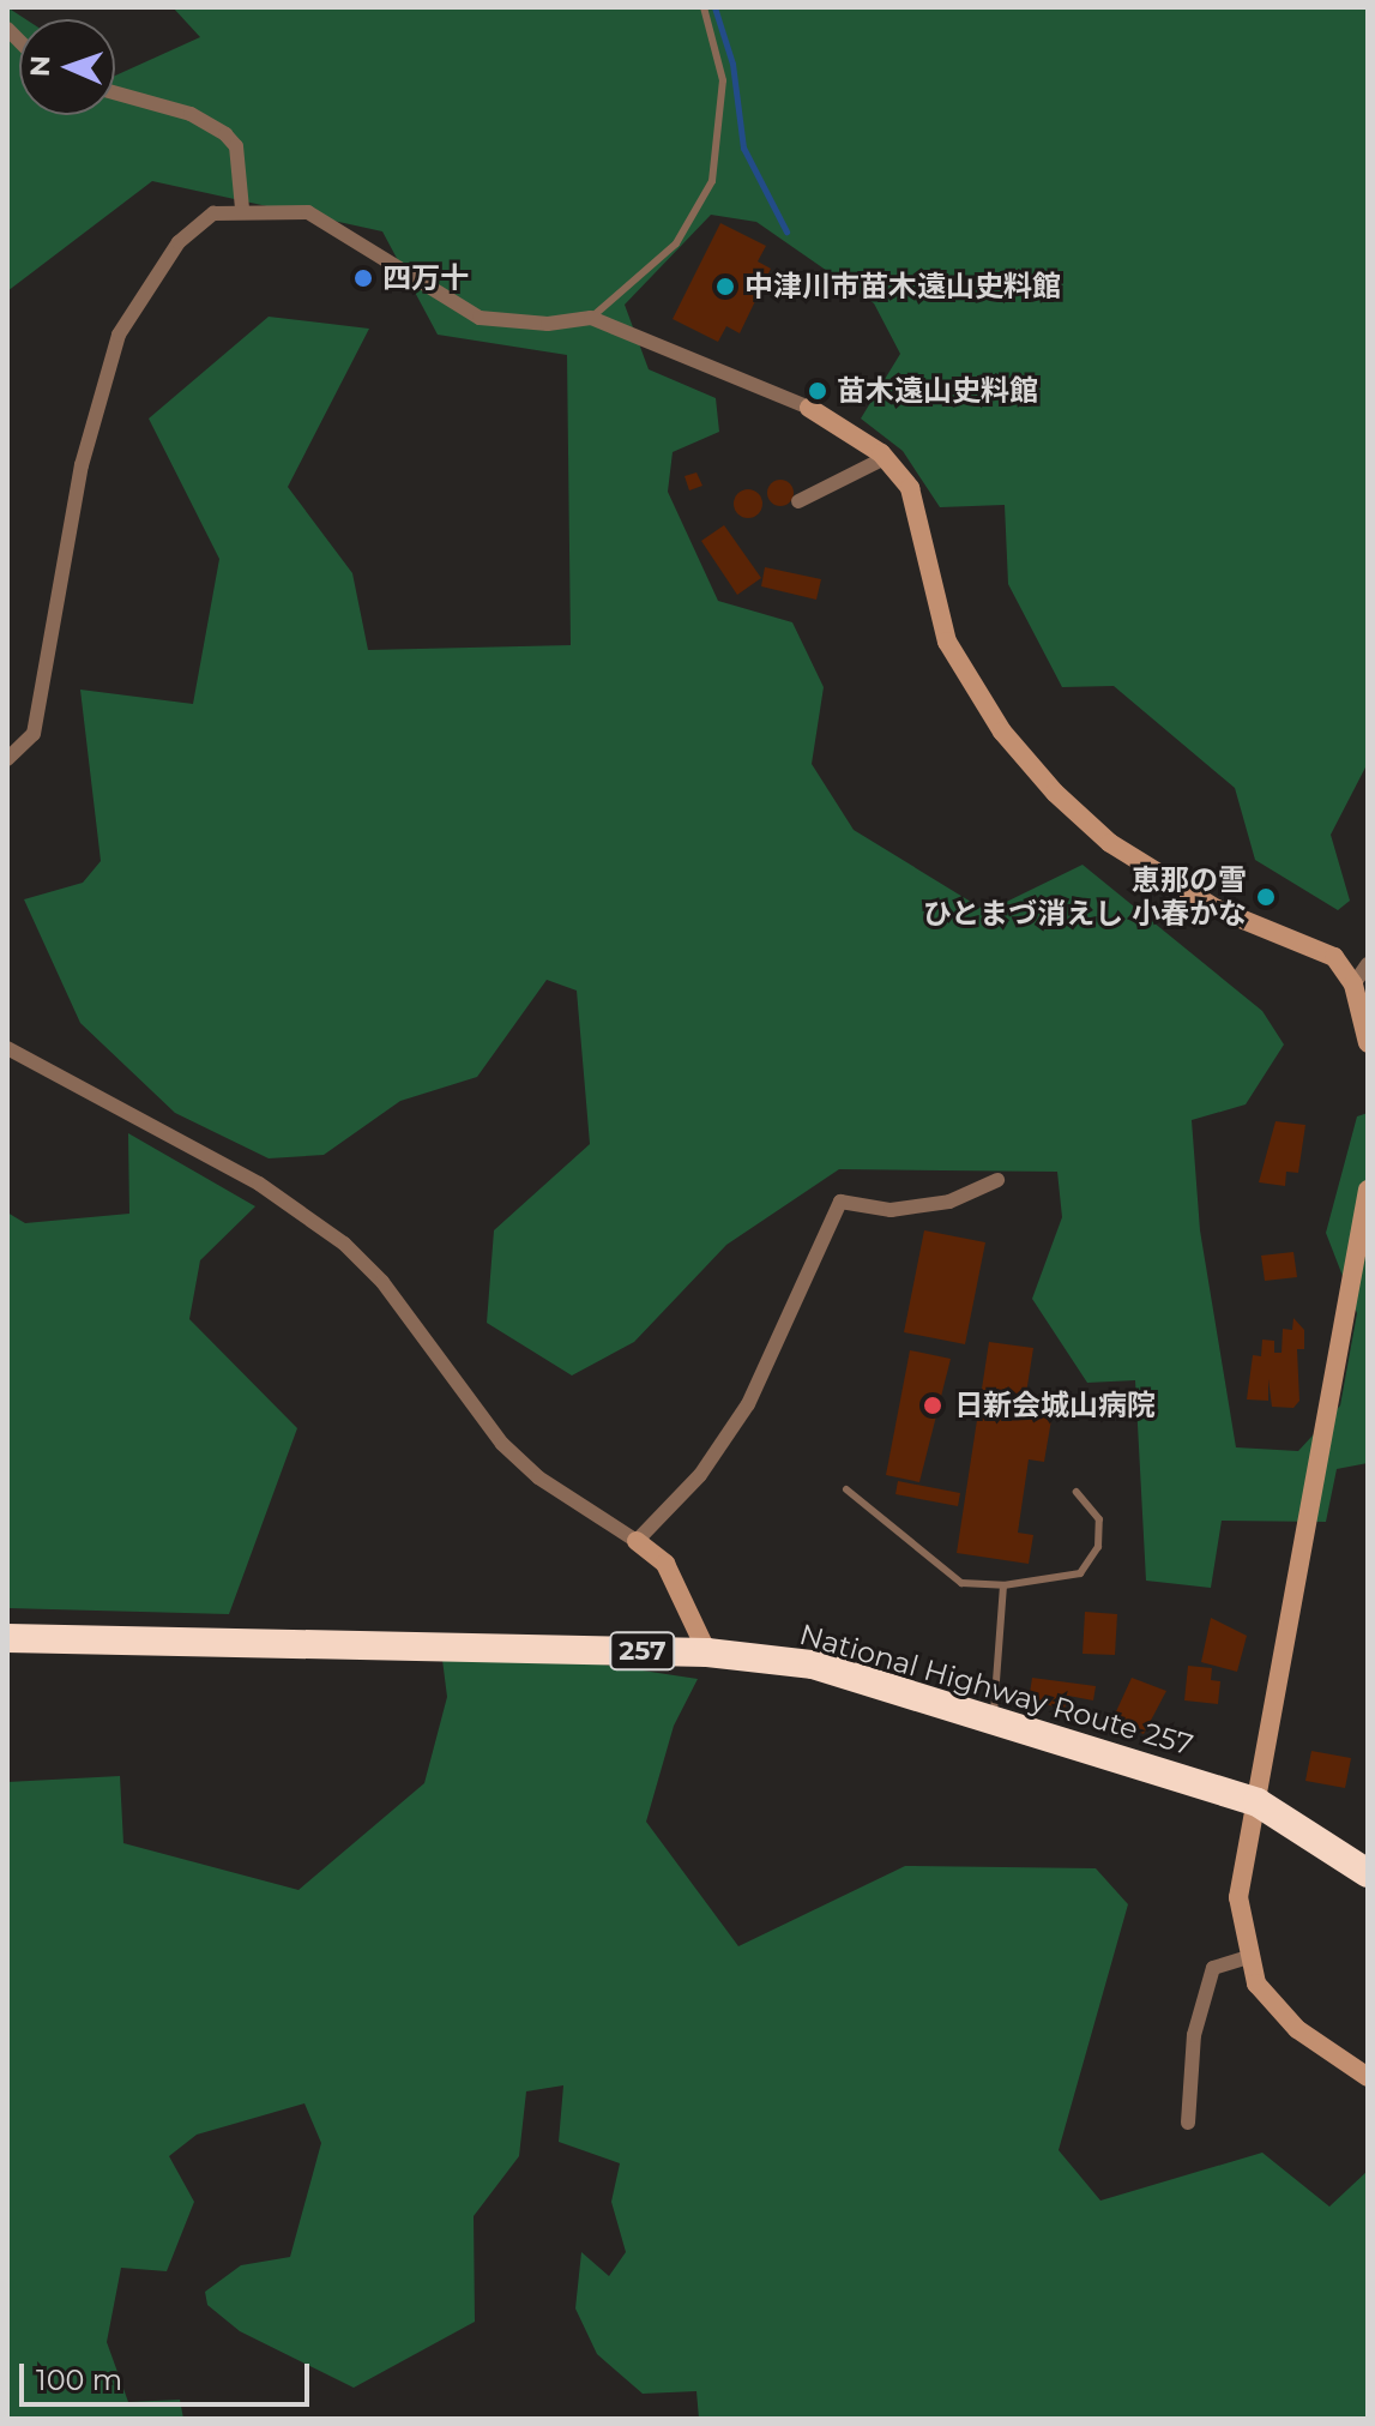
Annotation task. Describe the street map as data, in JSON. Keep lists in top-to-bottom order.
{
  "streets": {
    "highway": ["257", "National Highway Route 257"]
  },
  "places": [
    "四万十",
    "中津川市苗木遠山史料館",
    "苗木遠山史料館",
    "恵那の雪 ひとまづ消えし 小春かな",
    "日新会城山病院"
  ],
  "scale_bar": "100 m",
  "north": "left"
}
